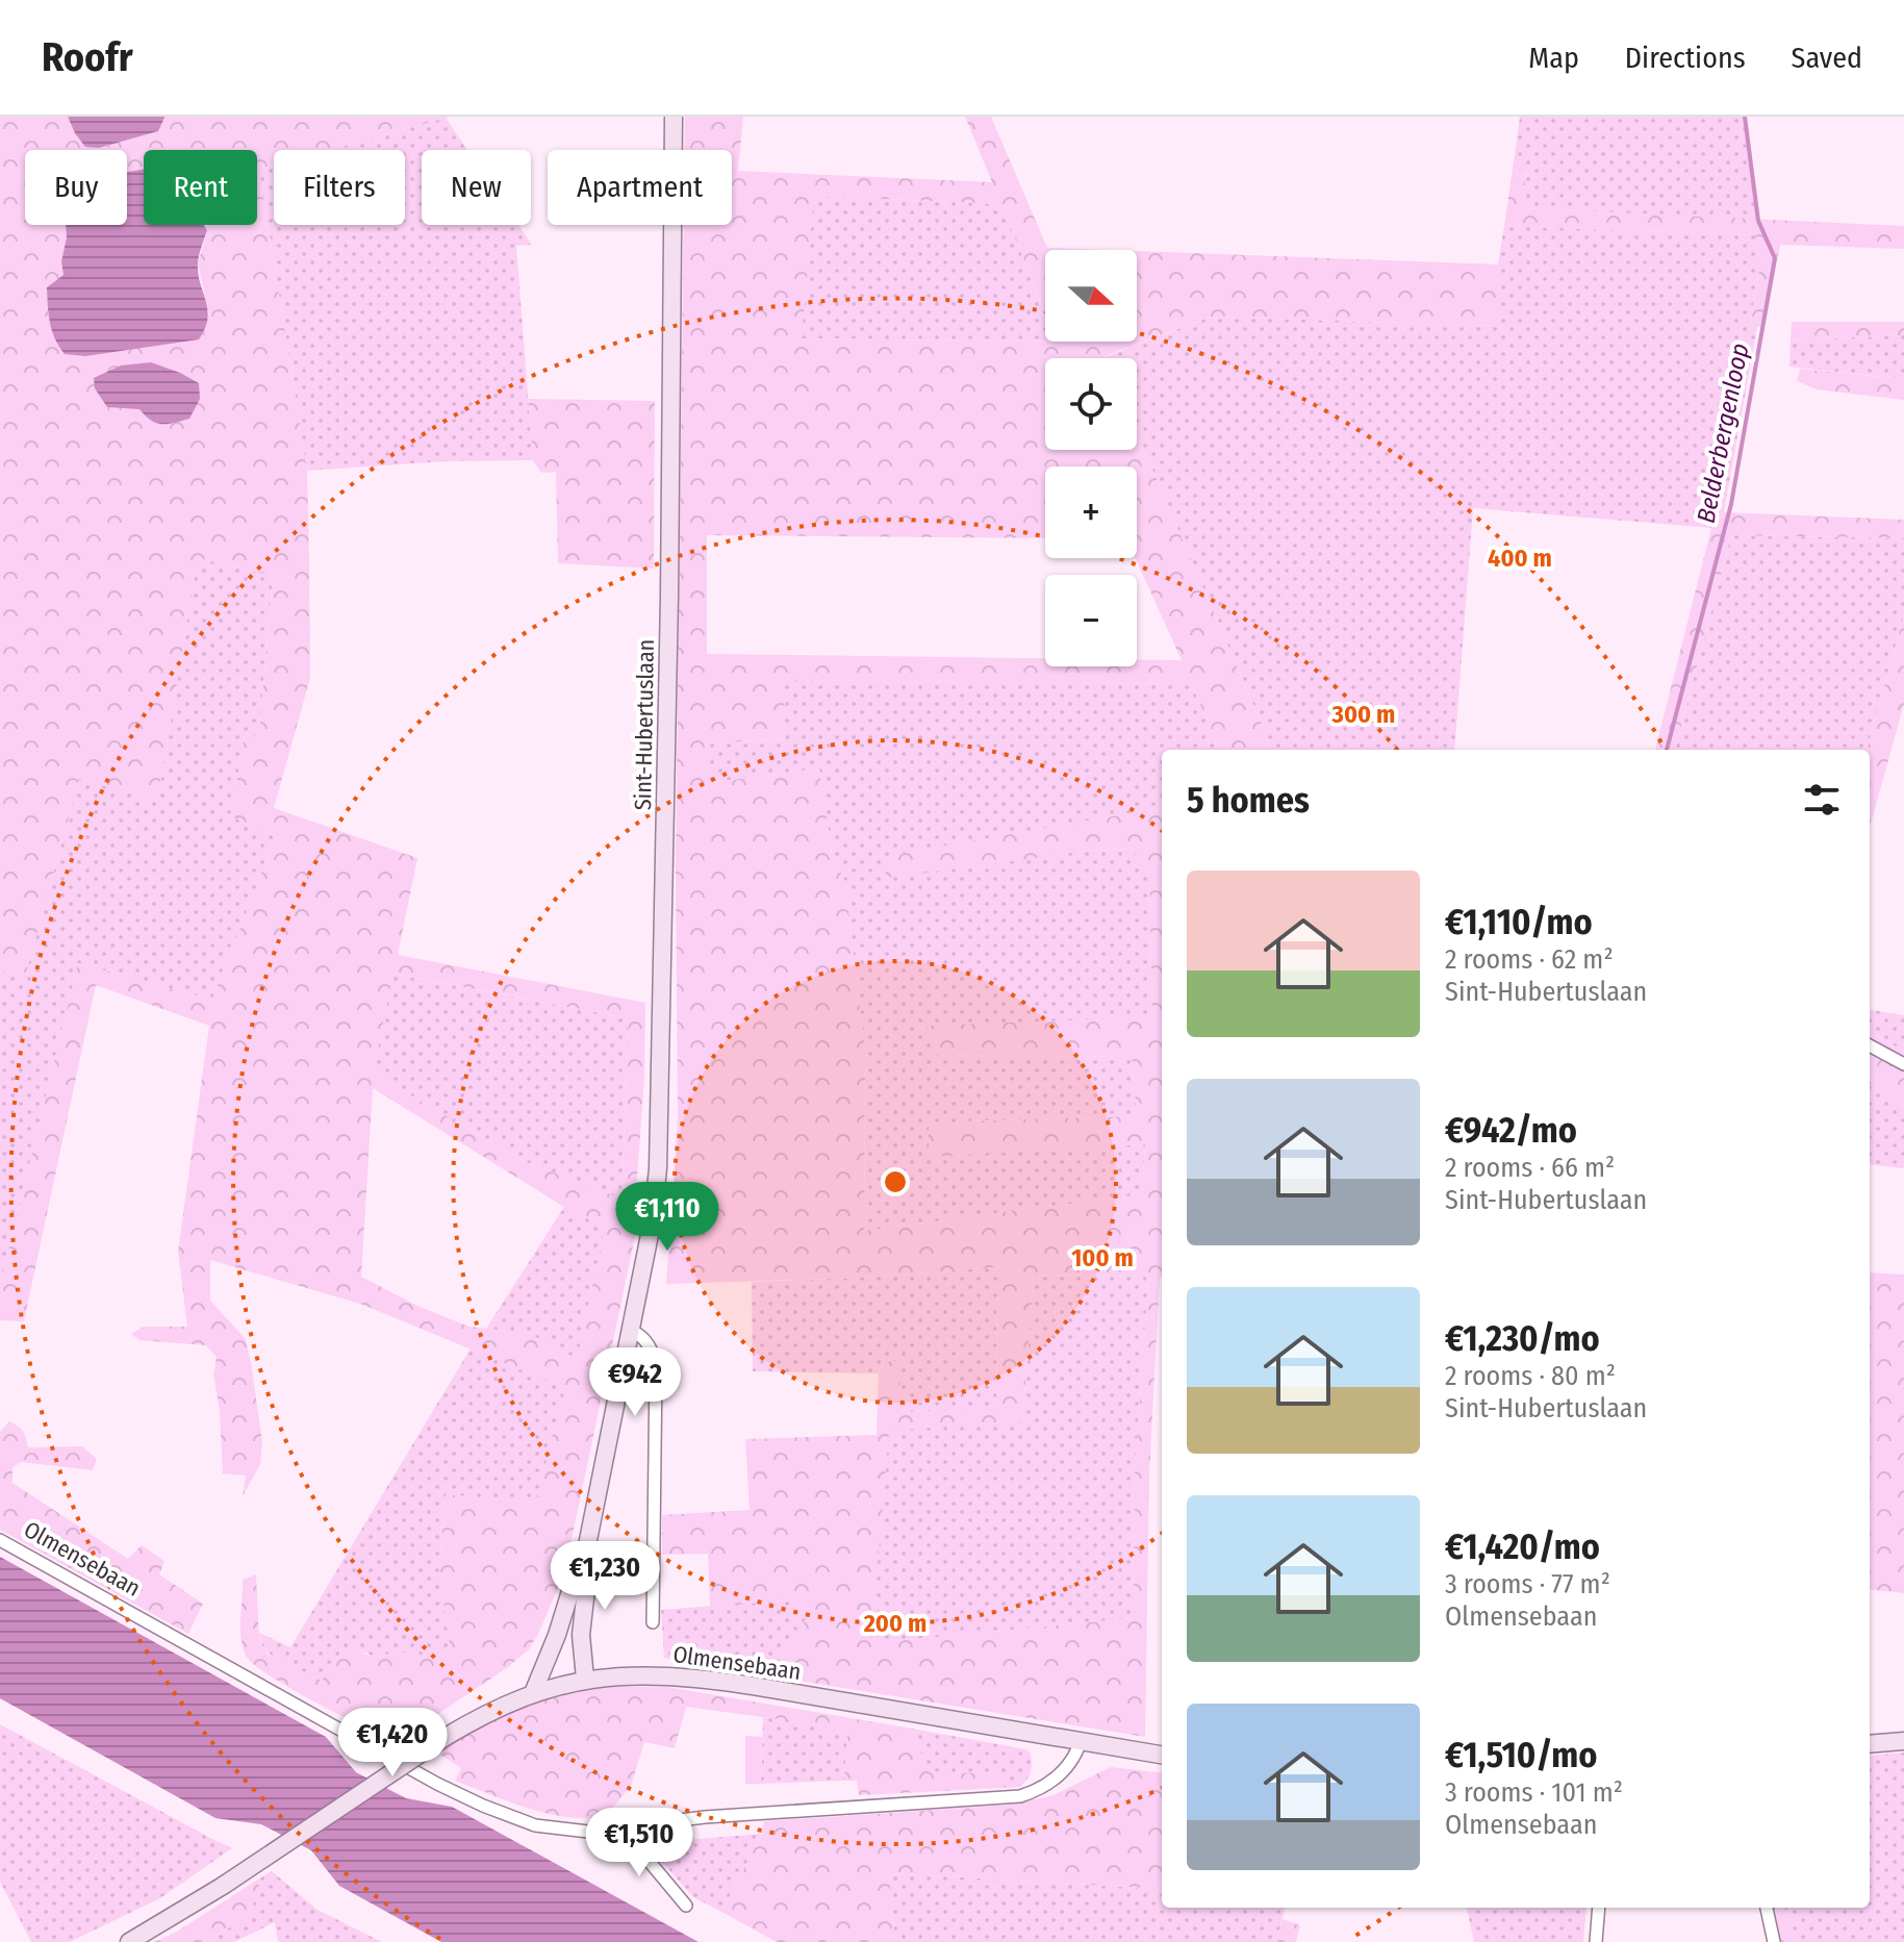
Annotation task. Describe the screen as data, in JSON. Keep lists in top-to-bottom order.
{
  "streets": {
    "street": ["Sint-Hubertuslaan", "Olmensebaan"]
  },
  "crossings": [
    ["Sint-Hubertuslaan", "Olmensebaan"]
  ],
  "water": ["Belderbergenloop"],
  "north": "right",
  "page": {
    "header": "Roofr",
    "nav": ["Map", "Directions", "Saved"],
    "chip": [
      "Buy",
      "Rent",
      "Filters",
      "New",
      "Apartment"
    ],
    "map_buttons": ["+", "−"],
    "heading": "5 homes",
    "list": [
      {
        "name": "€1,110/mo",
        "note": "2 rooms · 62 m² · Sint-Hubertuslaan"
      },
      {
        "name": "€942/mo",
        "note": "2 rooms · 66 m² · Sint-Hubertuslaan"
      },
      {
        "name": "€1,230/mo",
        "note": "2 rooms · 80 m² · Sint-Hubertuslaan"
      },
      {
        "name": "€1,420/mo",
        "note": "3 rooms · 77 m² · Olmensebaan"
      },
      {
        "name": "€1,510/mo",
        "note": "3 rooms · 101 m² · Olmensebaan"
      }
    ],
    "price": [
      "€1,110",
      "€942",
      "€1,230",
      "€1,420",
      "€1,510"
    ]
  },
  "rings": [
    "400 m",
    "300 m",
    "100 m",
    "200 m"
  ]
}
